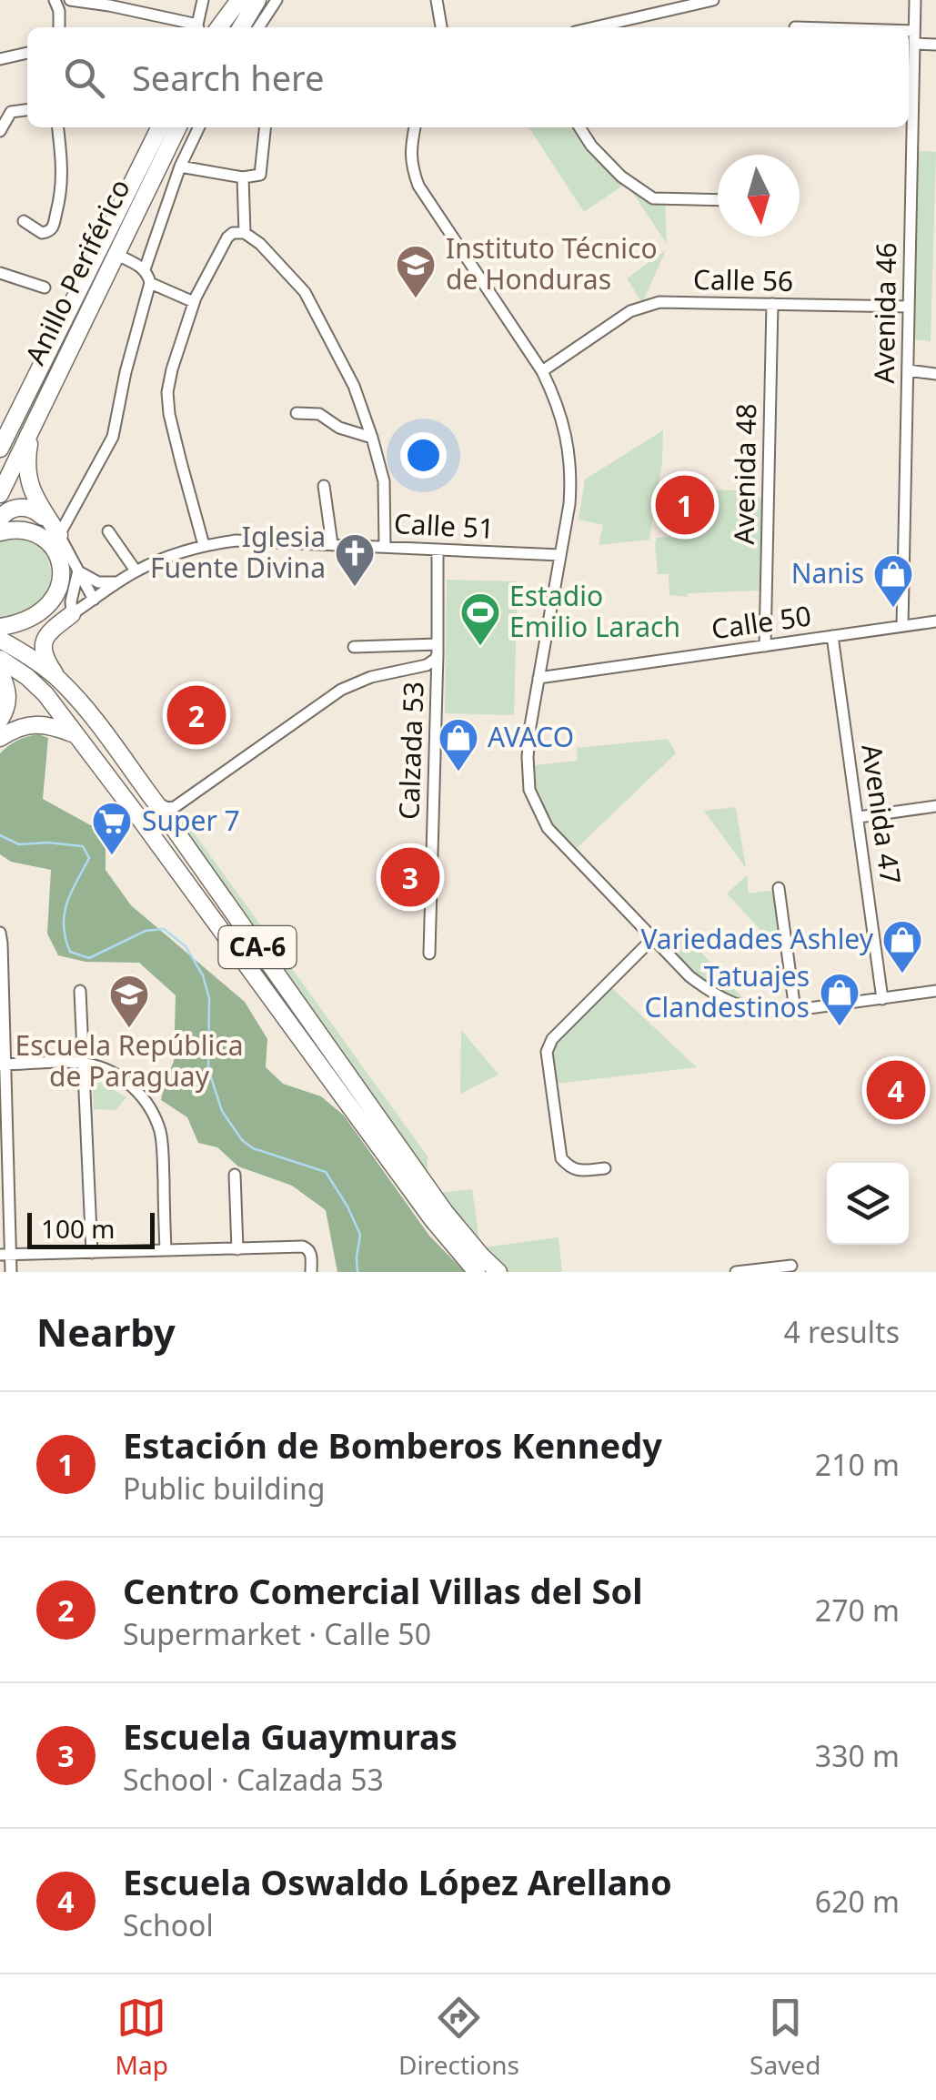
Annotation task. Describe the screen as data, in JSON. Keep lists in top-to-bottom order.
{
  "streets": {
    "highway": ["Anillo Periférico", "CA-6"],
    "street": [
      "Calle 56",
      "Avenida 46",
      "Avenida 48",
      "Calle 51",
      "Calle 50",
      "Calzada 53",
      "Avenida 47"
    ]
  },
  "crossings": [
    ["Calle 56", "Avenida 46"],
    ["Calle 56", "Avenida 48"],
    ["Avenida 46", "Calle 50"],
    ["Avenida 48", "Calle 50"],
    ["Calle 51", "Calzada 53"],
    ["Calle 50", "Avenida 47"]
  ],
  "places": {
    "school or university": ["Instituto Técnico de Honduras", "Escuela República de Paraguay"],
    "church": ["Iglesia Fuente Divina"],
    "shop": [
      "Nanis",
      "AVACO",
      "Variedades Ashley",
      "Tatuajes Clandestinos"
    ],
    "sports": ["Estadio Emilio Larach"],
    "supermarket": ["Super 7"]
  },
  "scale_bar": "100 m",
  "north": "bottom",
  "page": {
    "search": "Search here",
    "pins": [
      "1",
      "2",
      "3",
      "4"
    ],
    "scale": "100 m",
    "heading": ["Nearby", "4 results"],
    "list": [
      {
        "mark": "1",
        "name": "Estación de Bomberos Kennedy",
        "note": "Public building",
        "value": "210 m"
      },
      {
        "mark": "2",
        "name": "Centro Comercial Villas del Sol",
        "note": "Supermarket · Calle 50",
        "value": "270 m"
      },
      {
        "mark": "3",
        "name": "Escuela Guaymuras",
        "note": "School · Calzada 53",
        "value": "330 m"
      },
      {
        "mark": "4",
        "name": "Escuela Oswaldo López Arellano",
        "note": "School",
        "value": "620 m"
      }
    ],
    "nav": ["Map", "Directions", "Saved"]
  }
}
